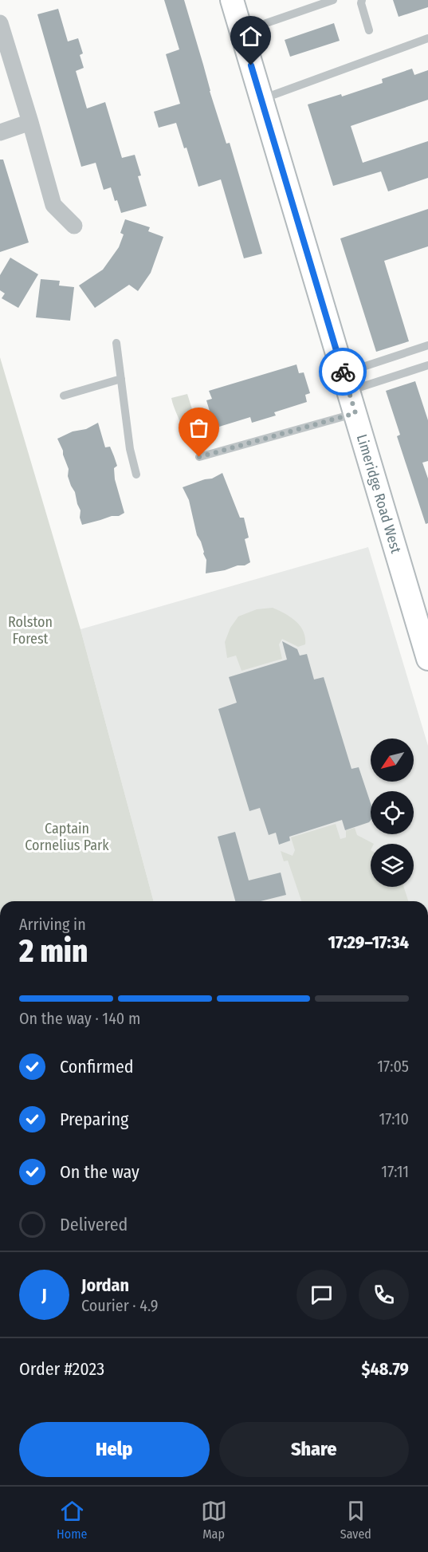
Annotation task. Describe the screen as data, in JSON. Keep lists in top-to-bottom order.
{
  "streets": {
    "street": ["Limeridge Road West"]
  },
  "parks": ["Rolston Forest", "Captain Cornelius Park"],
  "north": "bottom left",
  "page": {
    "heading": ["2 min", "Arriving in", "17:29–17:34"],
    "panel": [
      "Jordan",
      "Courier · 4.9",
      "Order #2023",
      "$48.79"
    ],
    "bar": "On the way · 140 m",
    "list": [
      ["Confirmed", "17:05"],
      ["Preparing", "17:10"],
      ["On the way", "17:11"],
      "Delivered"
    ],
    "round": "J",
    "buttons": ["Help", "Share"],
    "tabs": ["Home", "Map", "Saved"]
  }
}
